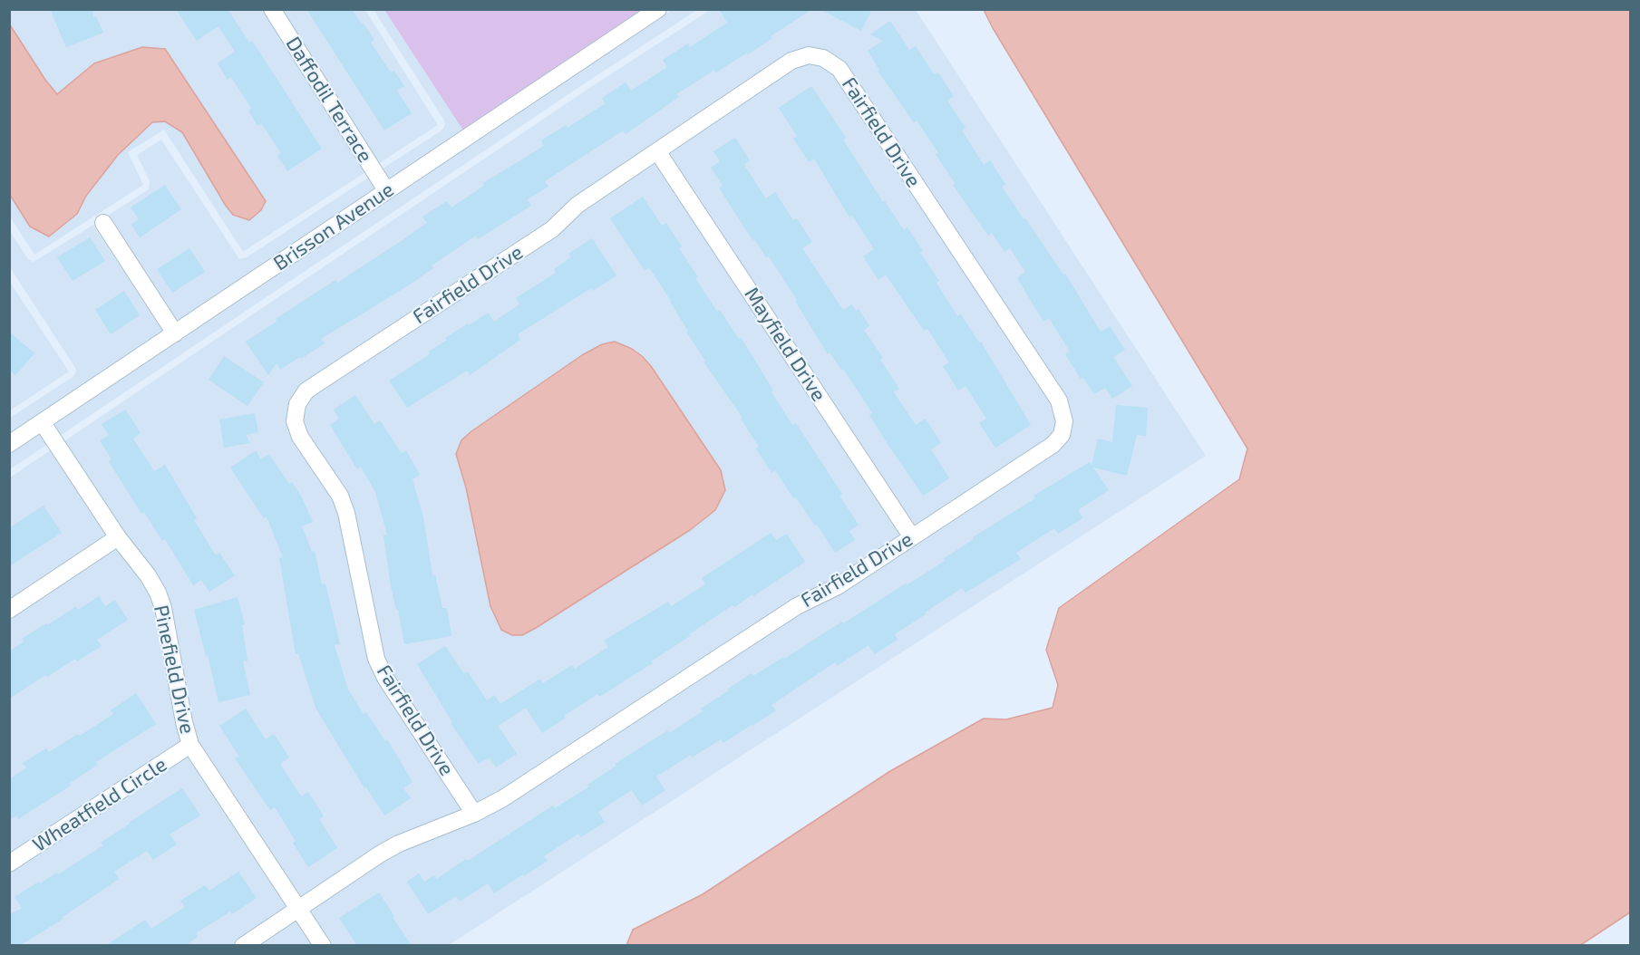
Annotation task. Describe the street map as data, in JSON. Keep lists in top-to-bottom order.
{
  "streets": {
    "street": [
      "Daffodil Terrace",
      "Fairfield Drive",
      "Brisson Avenue",
      "Mayfield Drive",
      "Pinefield Drive",
      "Wheatfield Circle"
    ]
  },
  "crossings": [
    ["Daffodil Terrace", "Brisson Avenue"],
    ["Fairfield Drive", "Mayfield Drive"],
    ["Fairfield Drive", "Pinefield Drive"],
    ["Brisson Avenue", "Pinefield Drive"],
    ["Pinefield Drive", "Wheatfield Circle"]
  ]
}
